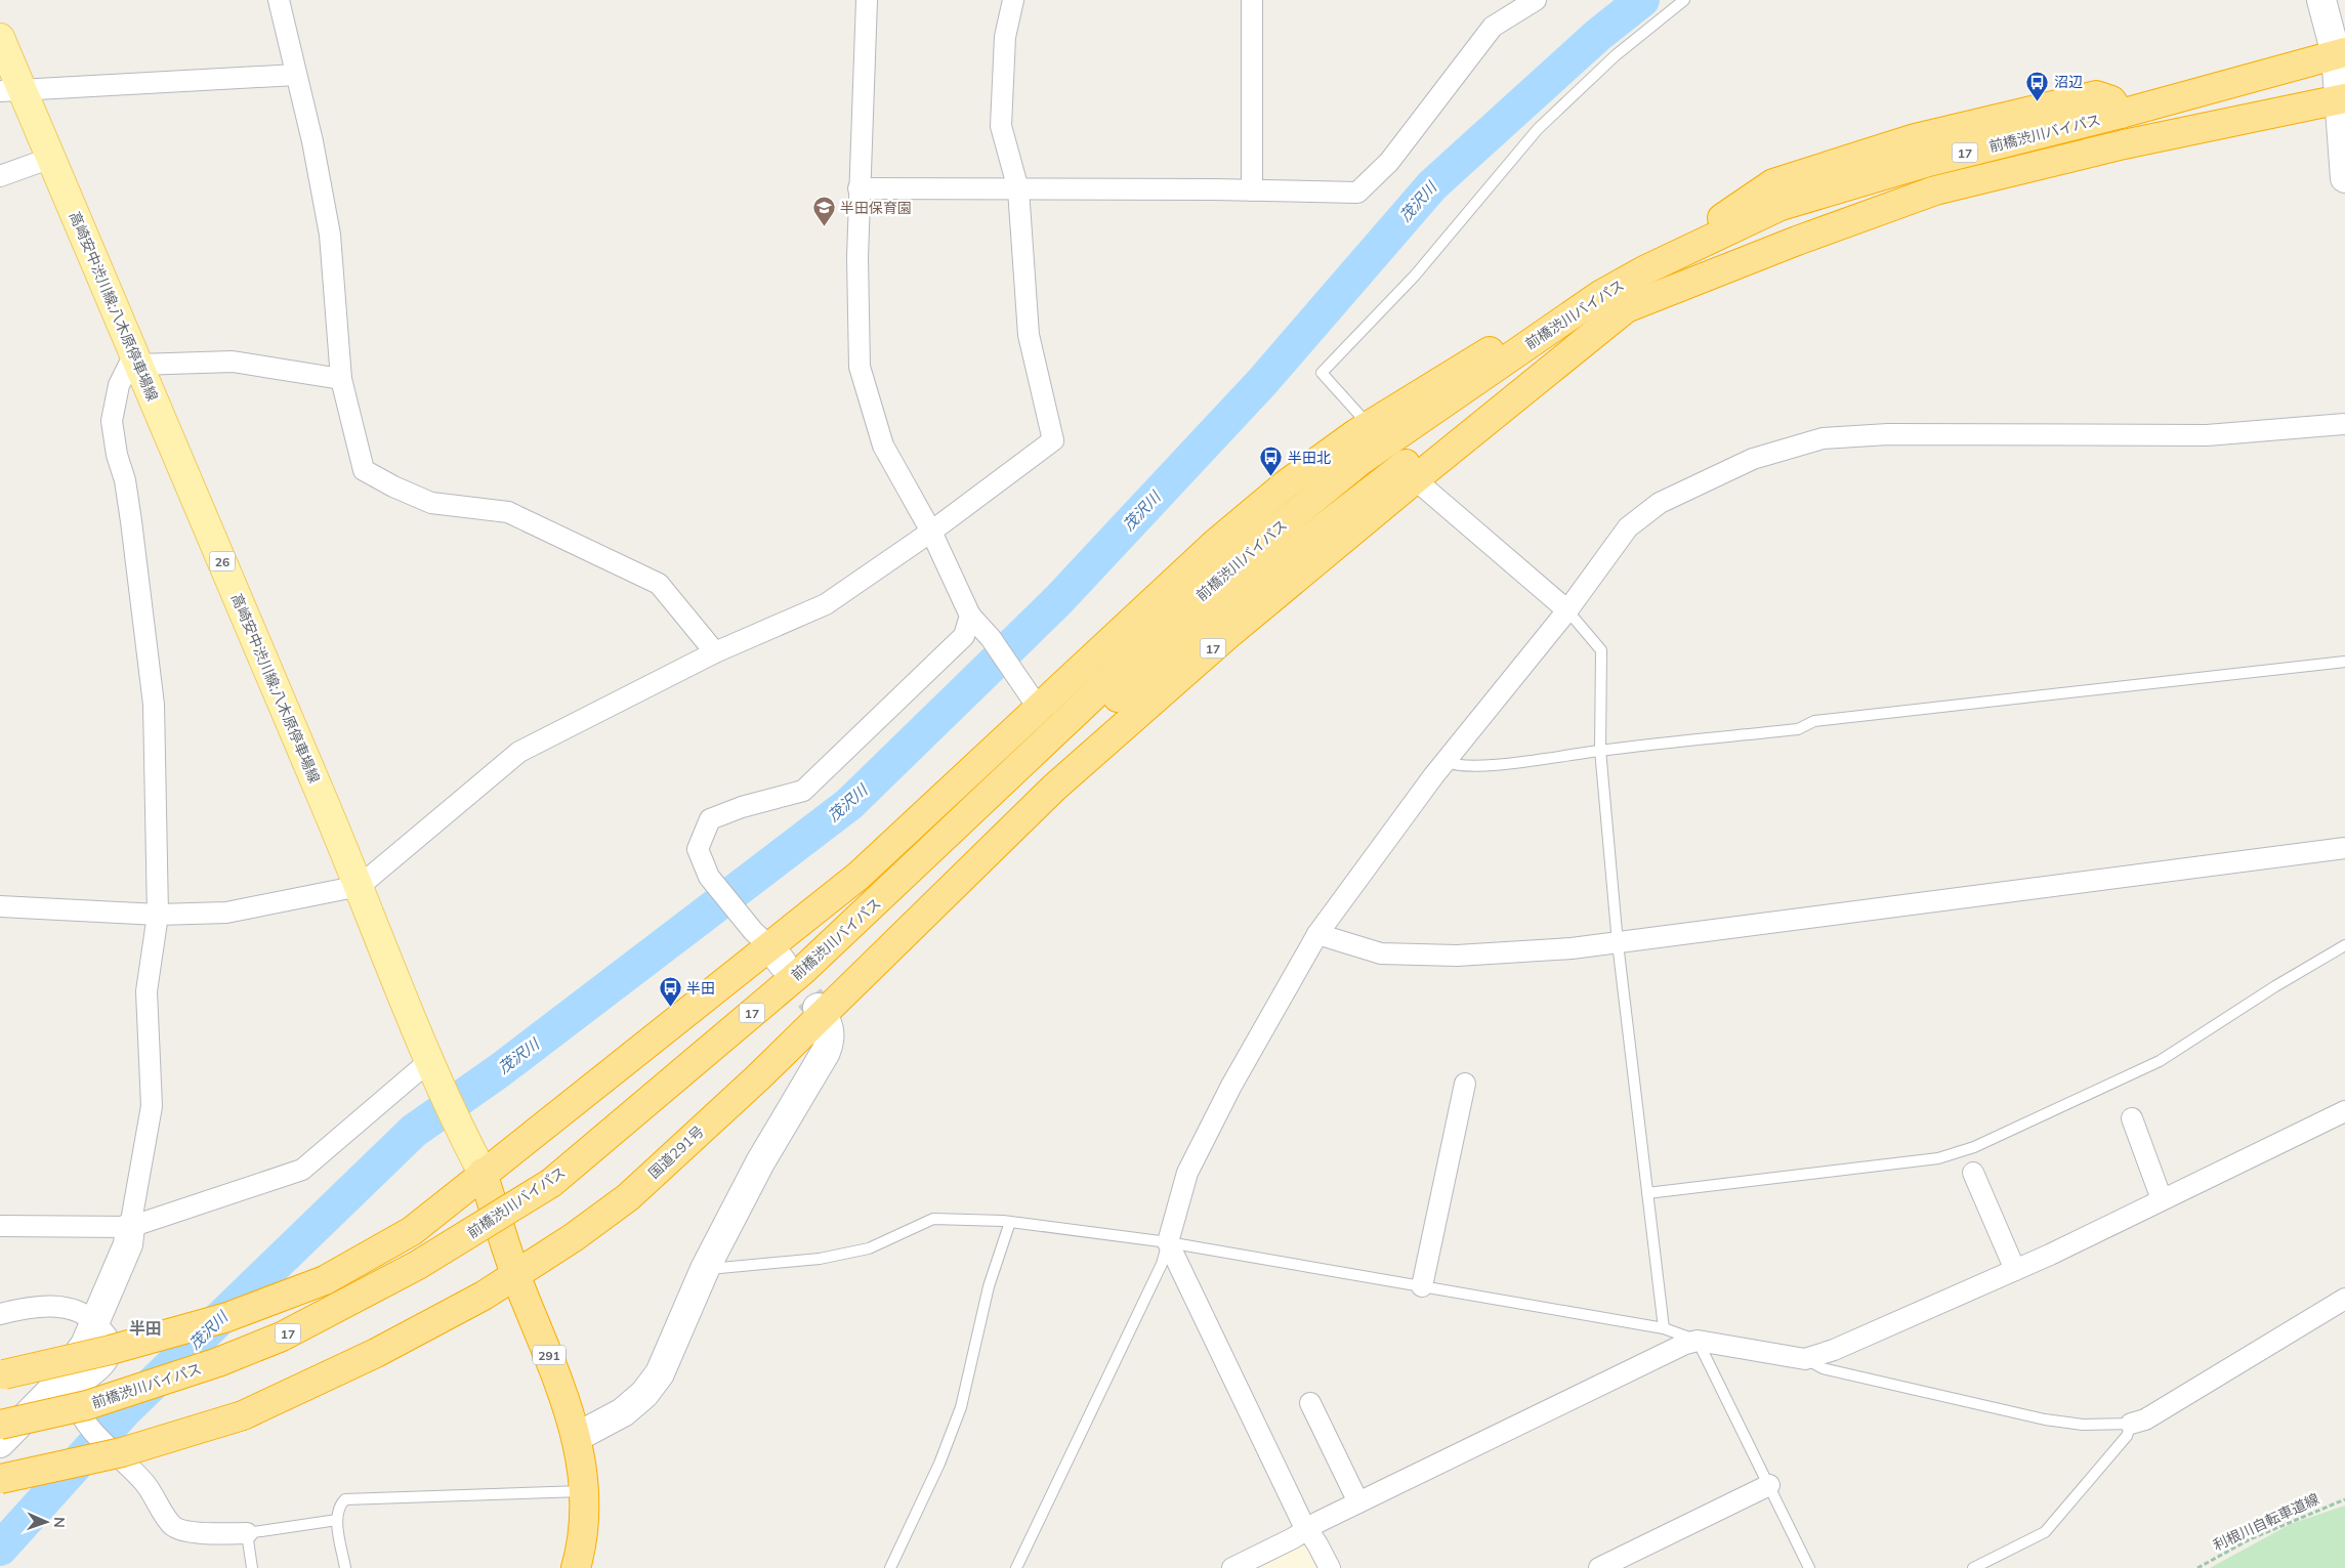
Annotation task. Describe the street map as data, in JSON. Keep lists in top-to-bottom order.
{
  "streets": {
    "highway": [
      "前橋渋川バイパス",
      "17",
      "国道291号",
      "291"
    ],
    "main road": ["高崎安中渋川線;八木原停車場線", "26"],
    "path": ["利根川自転車道線"]
  },
  "crossings": [
    ["前橋渋川バイパス", "17"],
    ["17", "26"],
    ["17", "国道291号"],
    ["17", "291"],
    ["高崎安中渋川線;八木原停車場線", "26"],
    ["26", "291"],
    ["国道291号", "291"]
  ],
  "districts": ["半田"],
  "water": ["茂沢川"],
  "places": {
    "bus stop": ["沼辺", "半田北", "半田"],
    "school or university": ["半田保育園"]
  },
  "north": "right"
}
